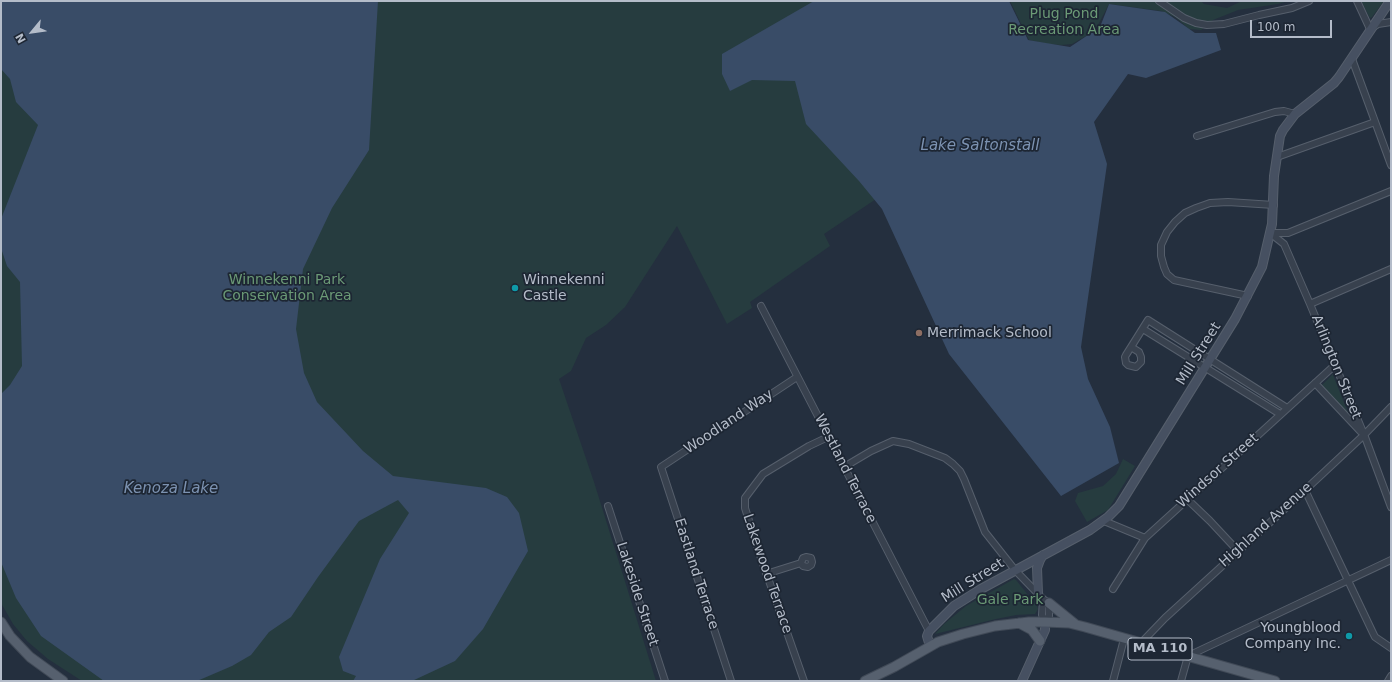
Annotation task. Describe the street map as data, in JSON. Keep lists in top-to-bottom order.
{
  "streets": {
    "main road": ["Mill Street", "MA 110"],
    "street": [
      "Arlington Street",
      "Woodland Way",
      "Westland Terrace",
      "Windsor Street",
      "Highland Avenue",
      "Eastland Terrace",
      "Lakewood Terrace",
      "Lakeside Street"
    ]
  },
  "crossings": [
    ["Mill Street", "Arlington Street"],
    ["Mill Street", "Westland Terrace"],
    ["Arlington Street", "Windsor Street"],
    ["Arlington Street", "Highland Avenue"],
    ["Woodland Way", "Westland Terrace"],
    ["Woodland Way", "Eastland Terrace"],
    ["Westland Terrace", "Lakewood Terrace"],
    ["Highland Avenue", "MA 110"]
  ],
  "water": ["Lake Saltonstall", "Kenoza Lake"],
  "parks": ["Plug Pond Recreation Area", "Winnekenni Park Conservation Area", "Gale Park"],
  "places": ["Winnekenni Castle", "Merrimack School", "Youngblood Company Inc."],
  "scale_bar": "100 m",
  "north": "bottom left"
}
